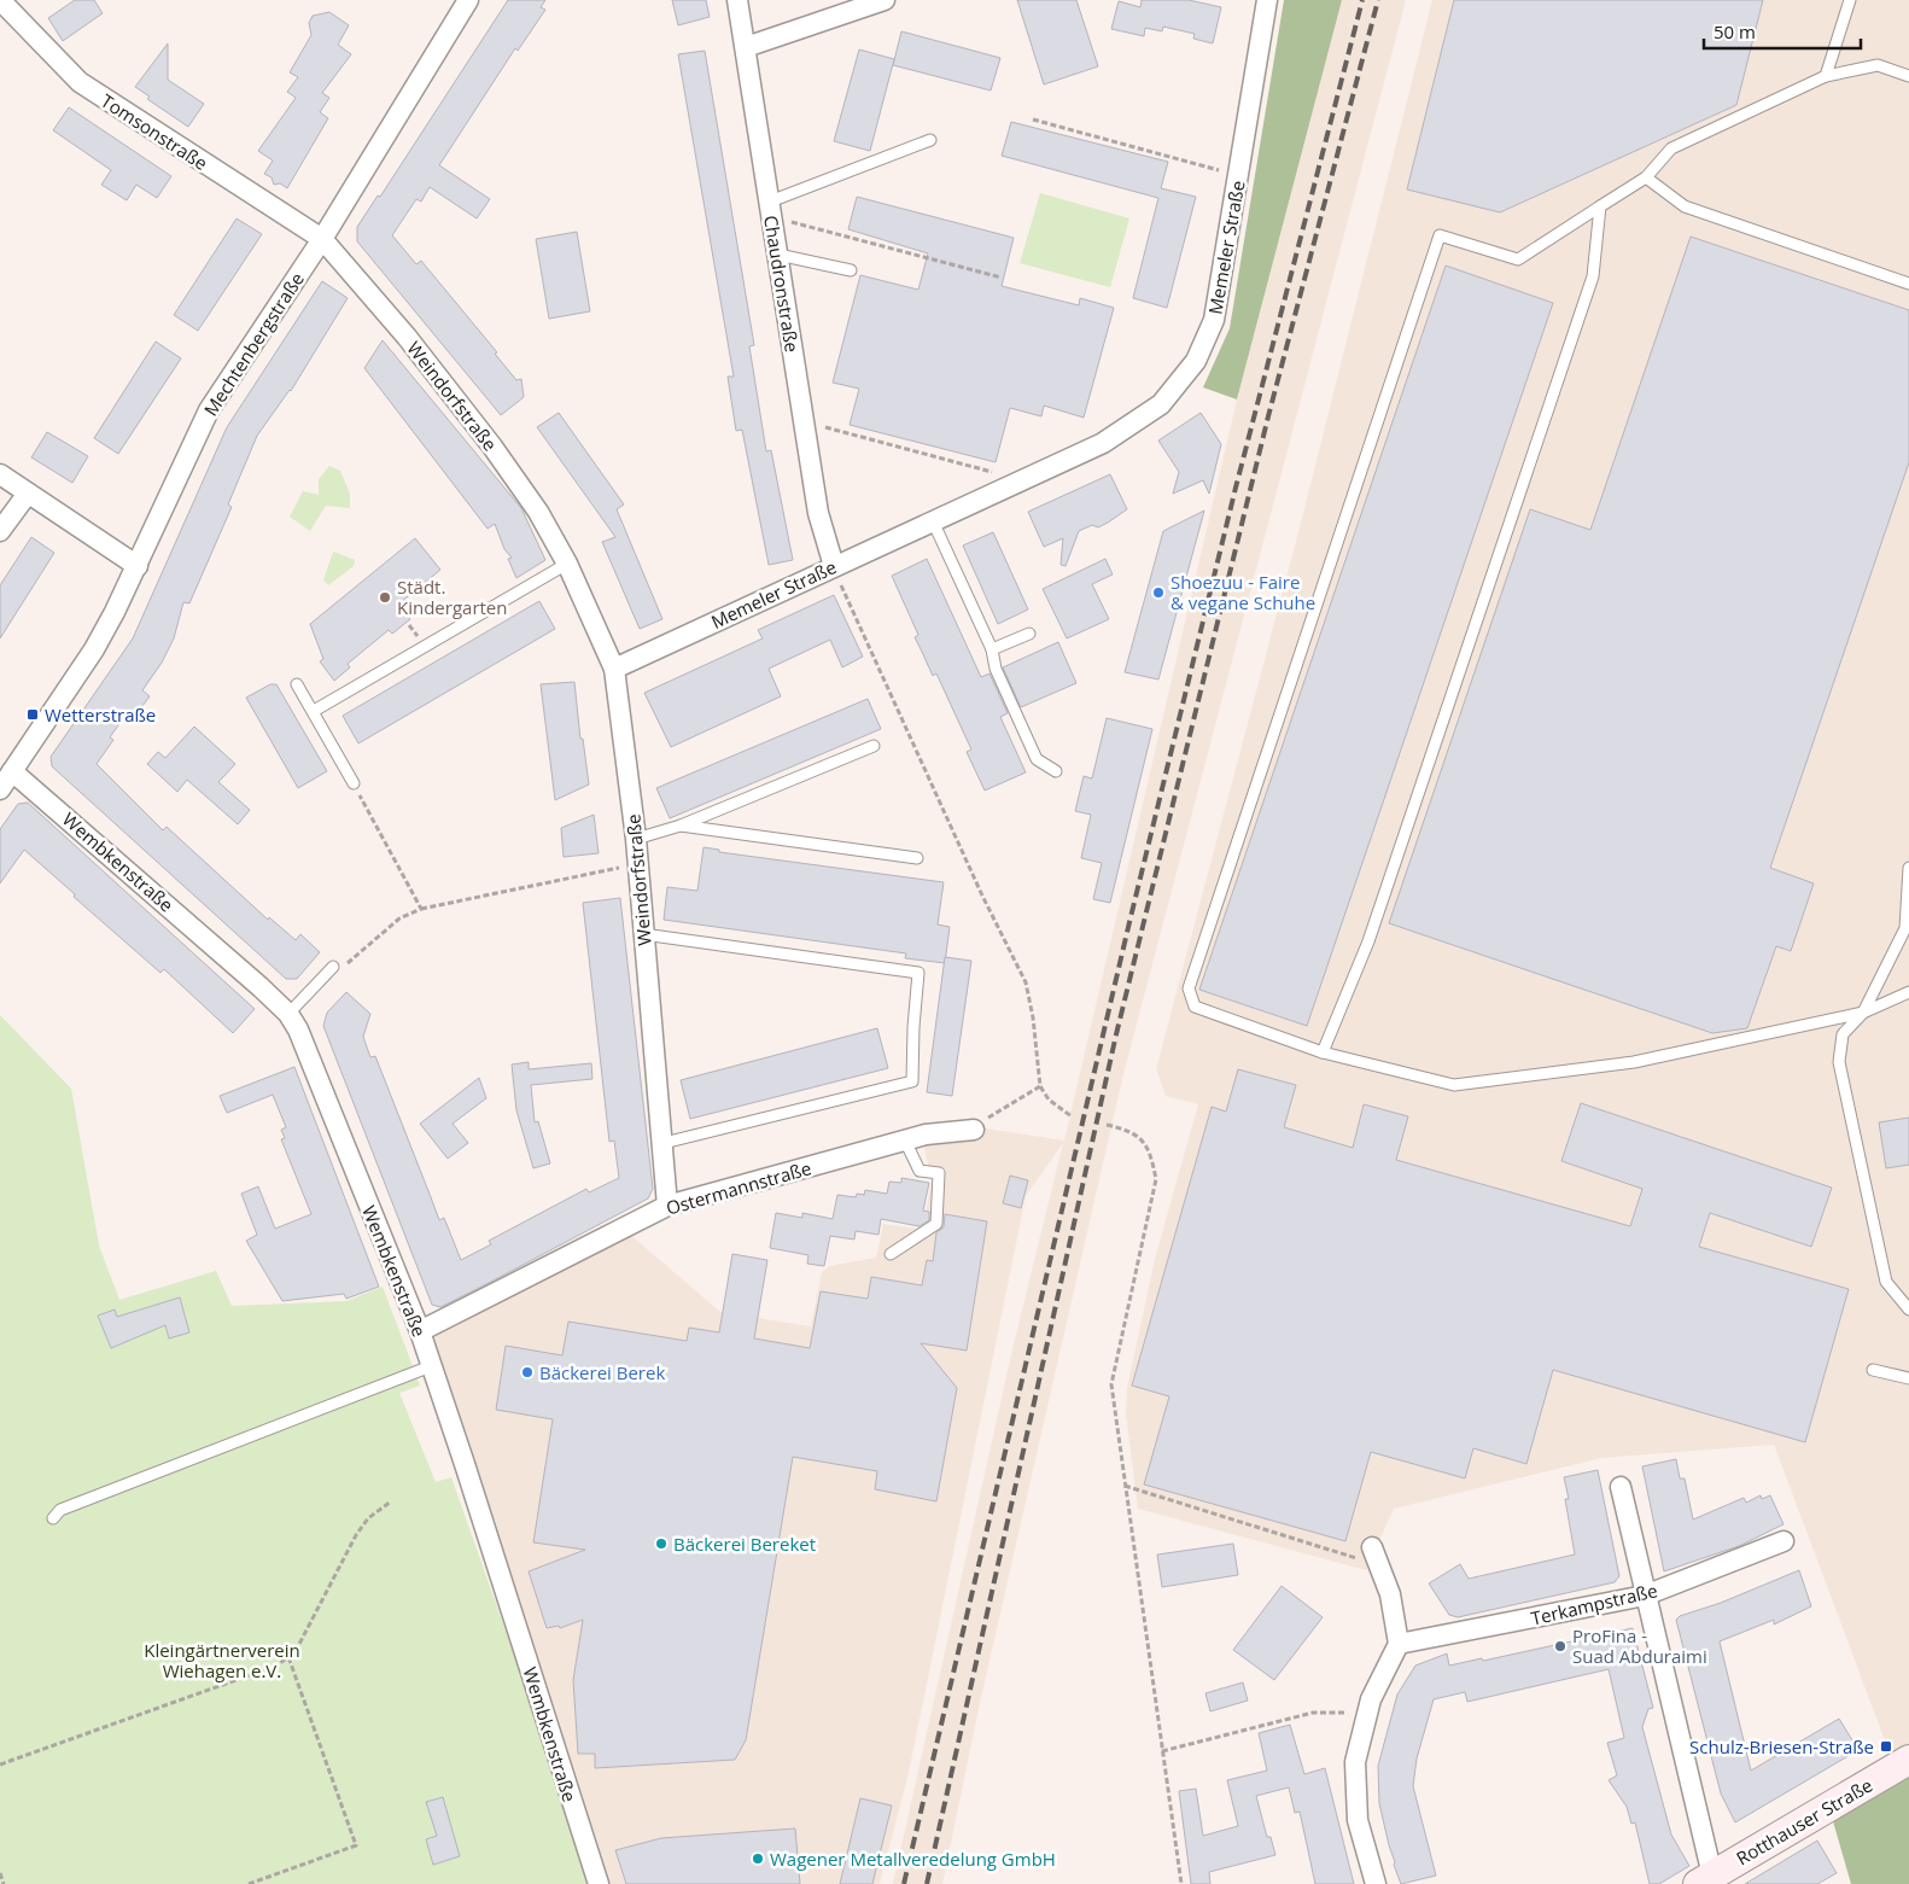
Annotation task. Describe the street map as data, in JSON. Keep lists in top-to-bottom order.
{
  "streets": {
    "main road": ["Rotthauser Straße"],
    "street": [
      "Tomsonstraße",
      "Memeler Straße",
      "Chaudronstraße",
      "Mechtenbergstraße",
      "Weindorfstraße",
      "Wembkenstraße",
      "Ostermannstraße",
      "Terkampstraße"
    ]
  },
  "crossings": [
    ["Tomsonstraße", "Mechtenbergstraße"],
    ["Tomsonstraße", "Weindorfstraße"],
    ["Memeler Straße", "Chaudronstraße"],
    ["Memeler Straße", "Weindorfstraße"],
    ["Mechtenbergstraße", "Weindorfstraße"],
    ["Mechtenbergstraße", "Wembkenstraße"],
    ["Weindorfstraße", "Ostermannstraße"],
    ["Wembkenstraße", "Ostermannstraße"]
  ],
  "parks": ["Kleingärtnerverein Wiehagen e.V."],
  "places": {
    "other": [
      "Shoezuu - Faire & vegane Schuhe",
      "Städt. Kindergarten",
      "Bäckerei Berek",
      "Bäckerei Bereket",
      "ProFina - Suad Abduraimi",
      "Wagener Metallveredelung GmbH"
    ],
    "transit": ["Wetterstraße", "Schulz-Briesen-Straße"]
  },
  "scale_bar": "50 m"
}
